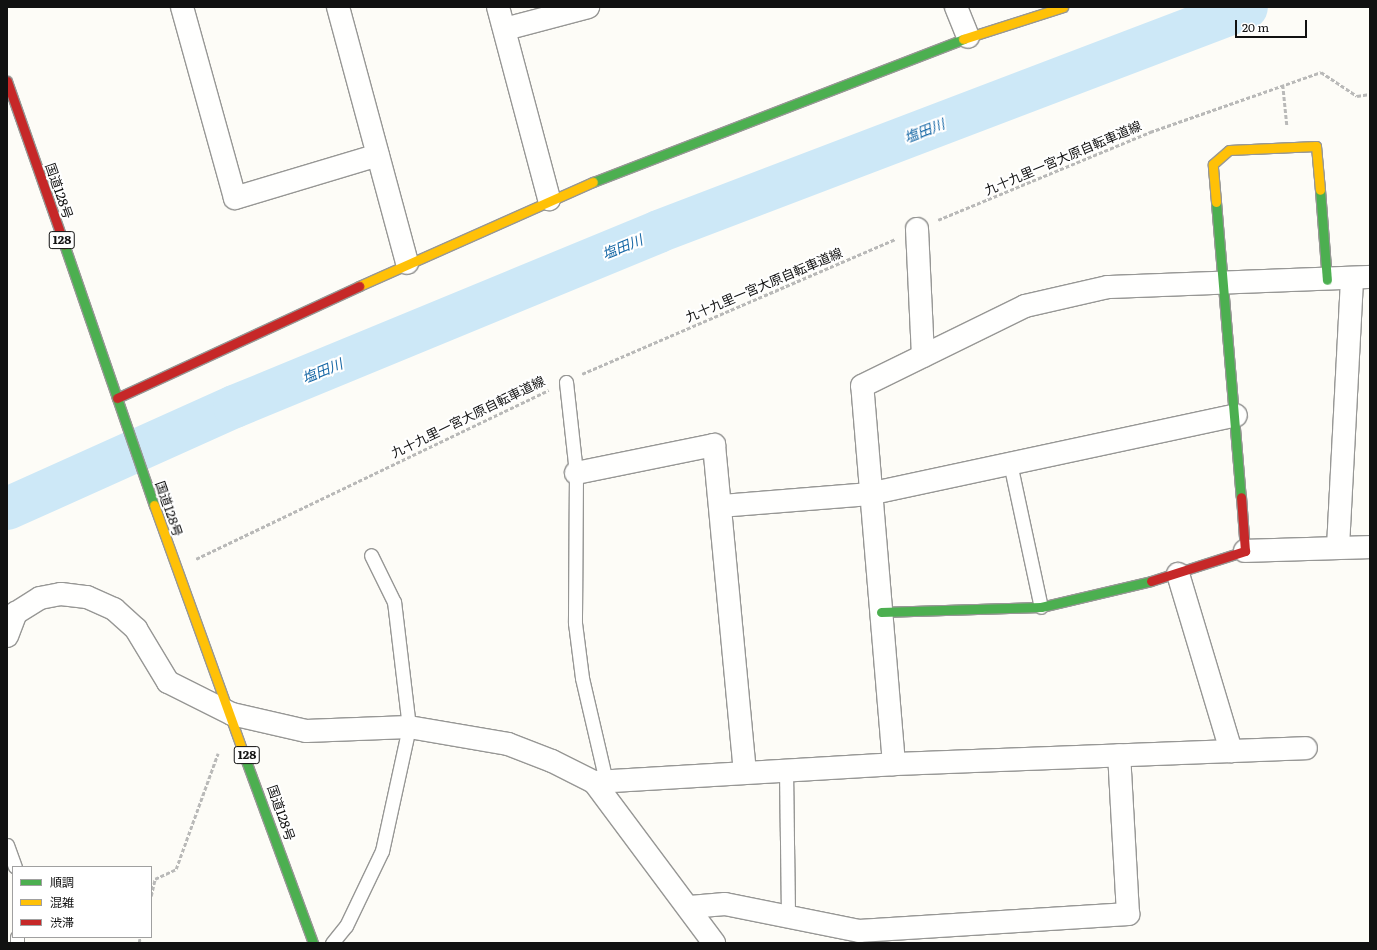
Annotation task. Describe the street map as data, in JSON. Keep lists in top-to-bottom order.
{
  "streets": {
    "main road": ["国道128号", "128"],
    "path": ["九十九里一宮大原自転車道線"]
  },
  "crossings": [
    ["九十九里一宮大原自転車道線", "国道128号"]
  ],
  "water": ["塩田川"],
  "legend": ["順調", "混雑", "渋滞"],
  "scale_bar": "20 m"
}
